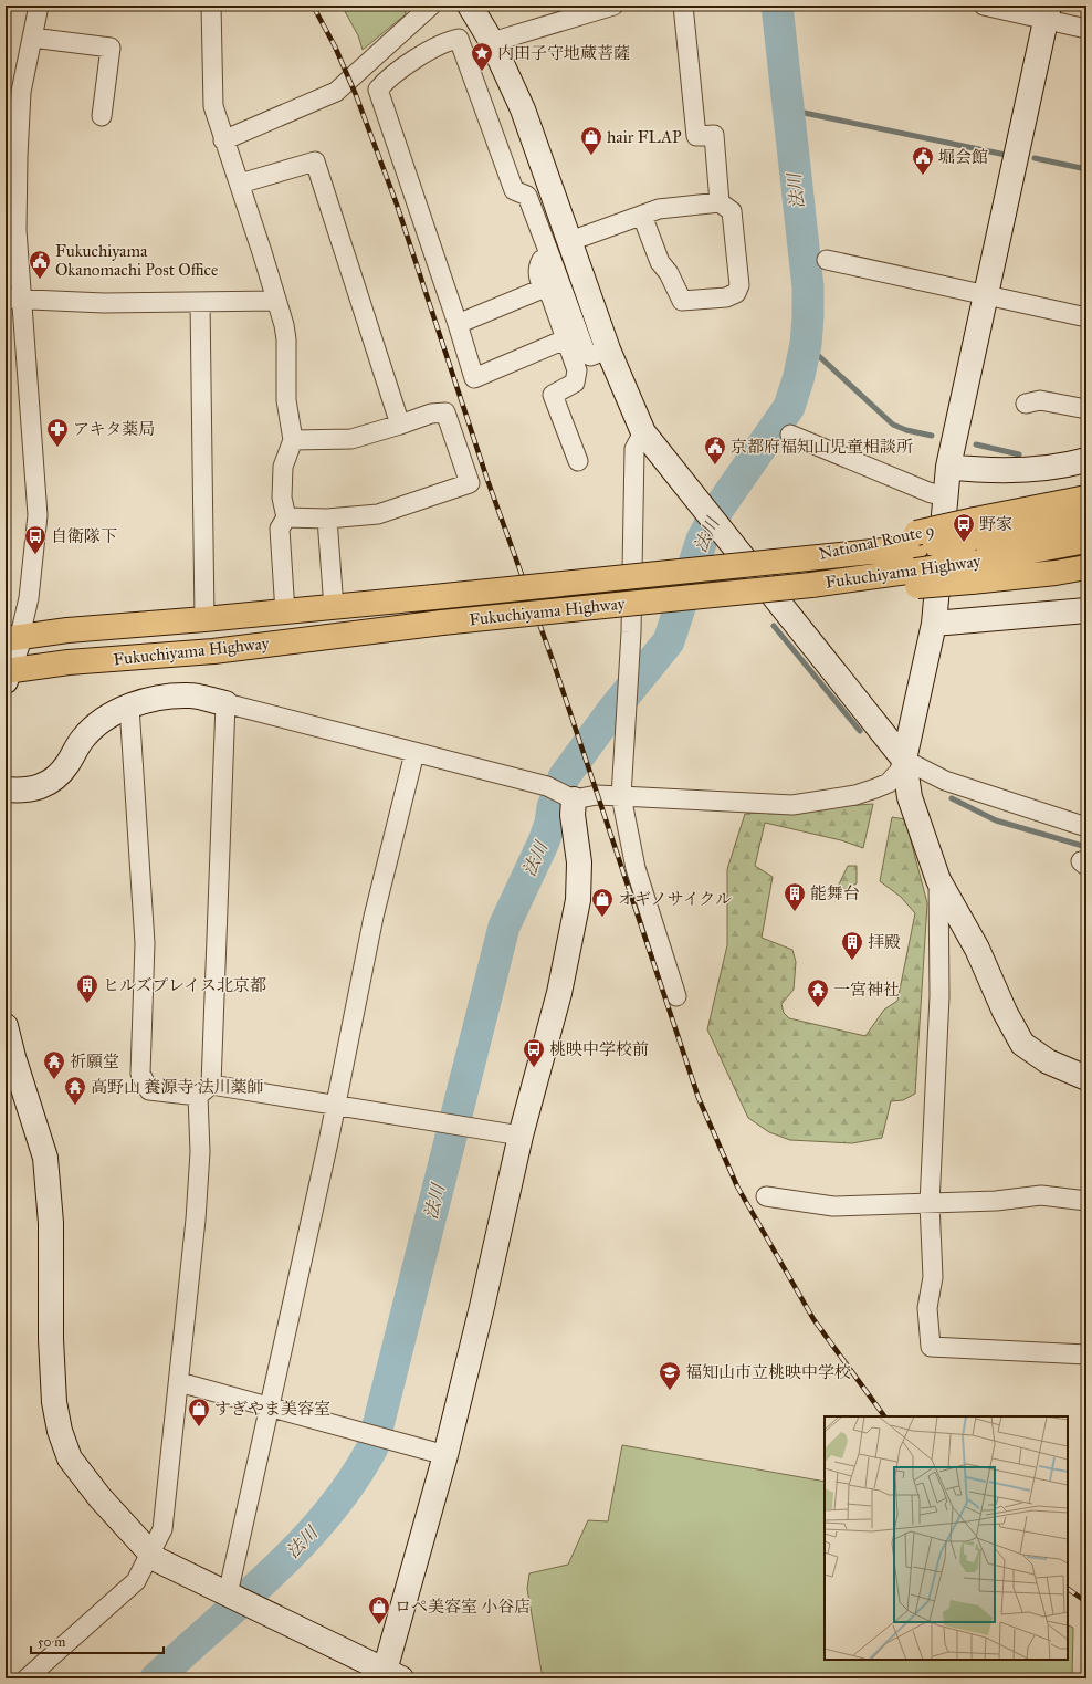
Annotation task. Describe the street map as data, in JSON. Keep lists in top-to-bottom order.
{
  "streets": {
    "highway": ["National Route 9", "Fukuchiyama Highway"]
  },
  "crossings": [
    ["National Route 9", "Fukuchiyama Highway"]
  ],
  "water": ["法川"],
  "places": {
    "place": ["内田子守地蔵菩薩"],
    "shop": [
      "hair FLAP",
      "オギノサイクル",
      "すぎやま美容室",
      "ロペ美容室 小谷店"
    ],
    "public building": ["堀会館", "Fukuchiyama Okanomachi Post Office", "京都府福知山児童相談所"],
    "pharmacy": ["アキタ薬局"],
    "bus stop": ["野家", "自衛隊下", "桃映中学校前"],
    "building": ["能舞台", "拝殿", "ヒルズプレイス北京都"],
    "temple": ["一宮神社", "祈願堂", "高野山 養源寺 法川薬師"],
    "school or university": ["福知山市立桃映中学校"]
  },
  "scale_bar": "50 m"
}
